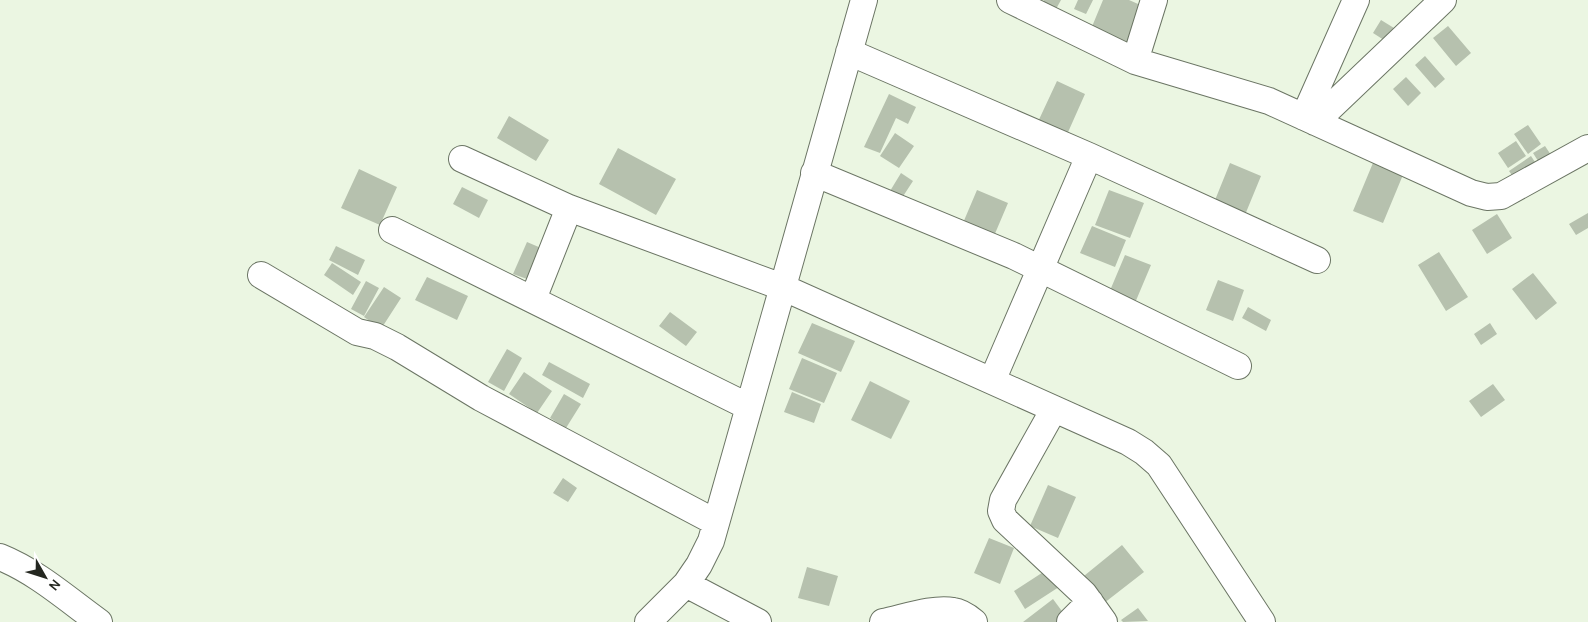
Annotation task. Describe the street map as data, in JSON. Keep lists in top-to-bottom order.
{
  "north": "bottom right"
}
